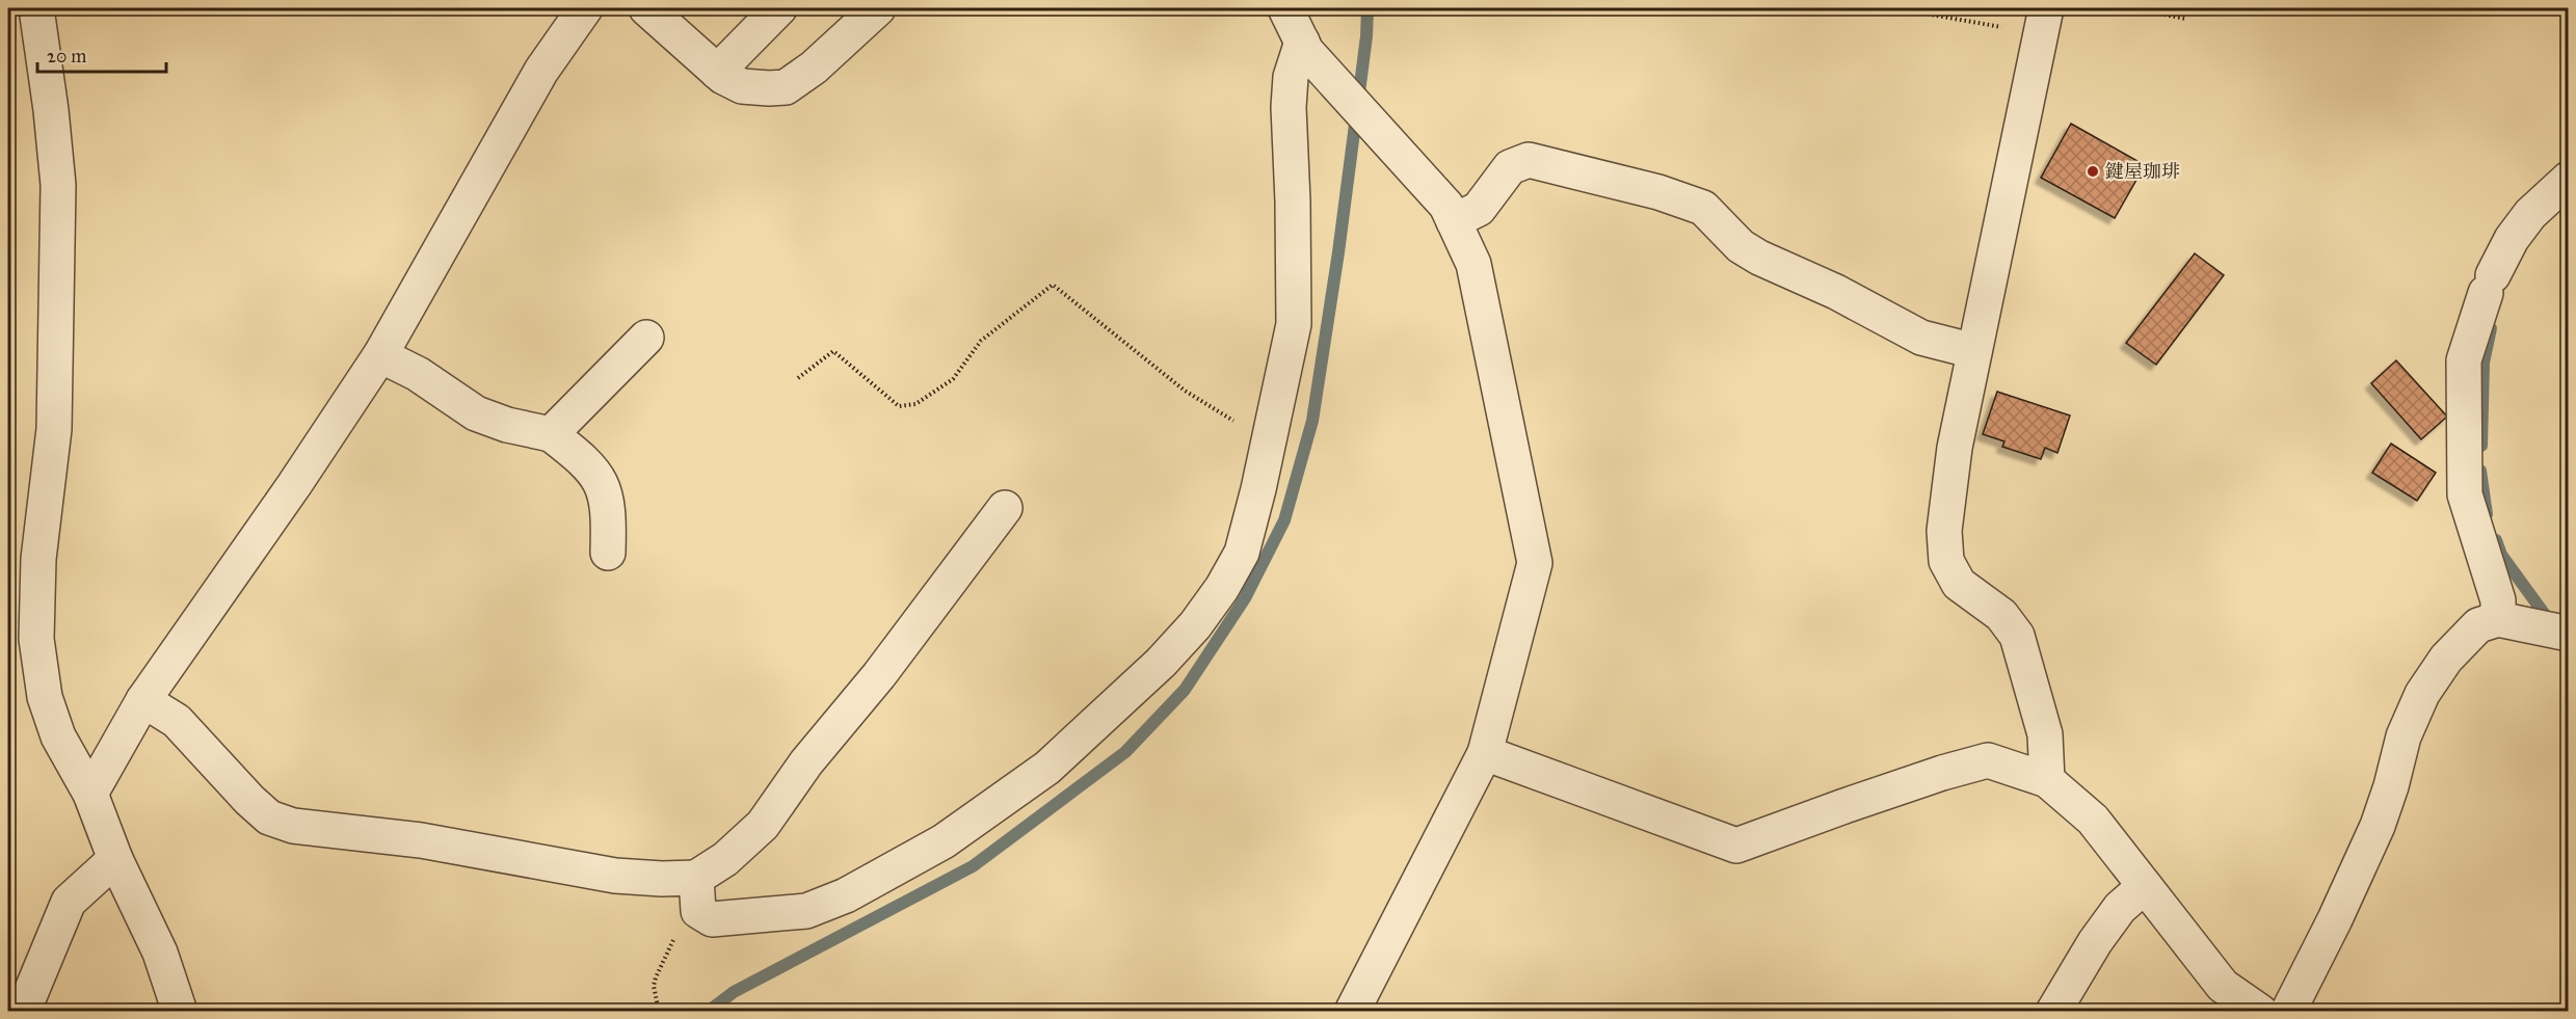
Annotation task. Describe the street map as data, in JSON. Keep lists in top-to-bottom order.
{
  "places": ["鍵屋珈琲"],
  "scale_bar": "20 m"
}
